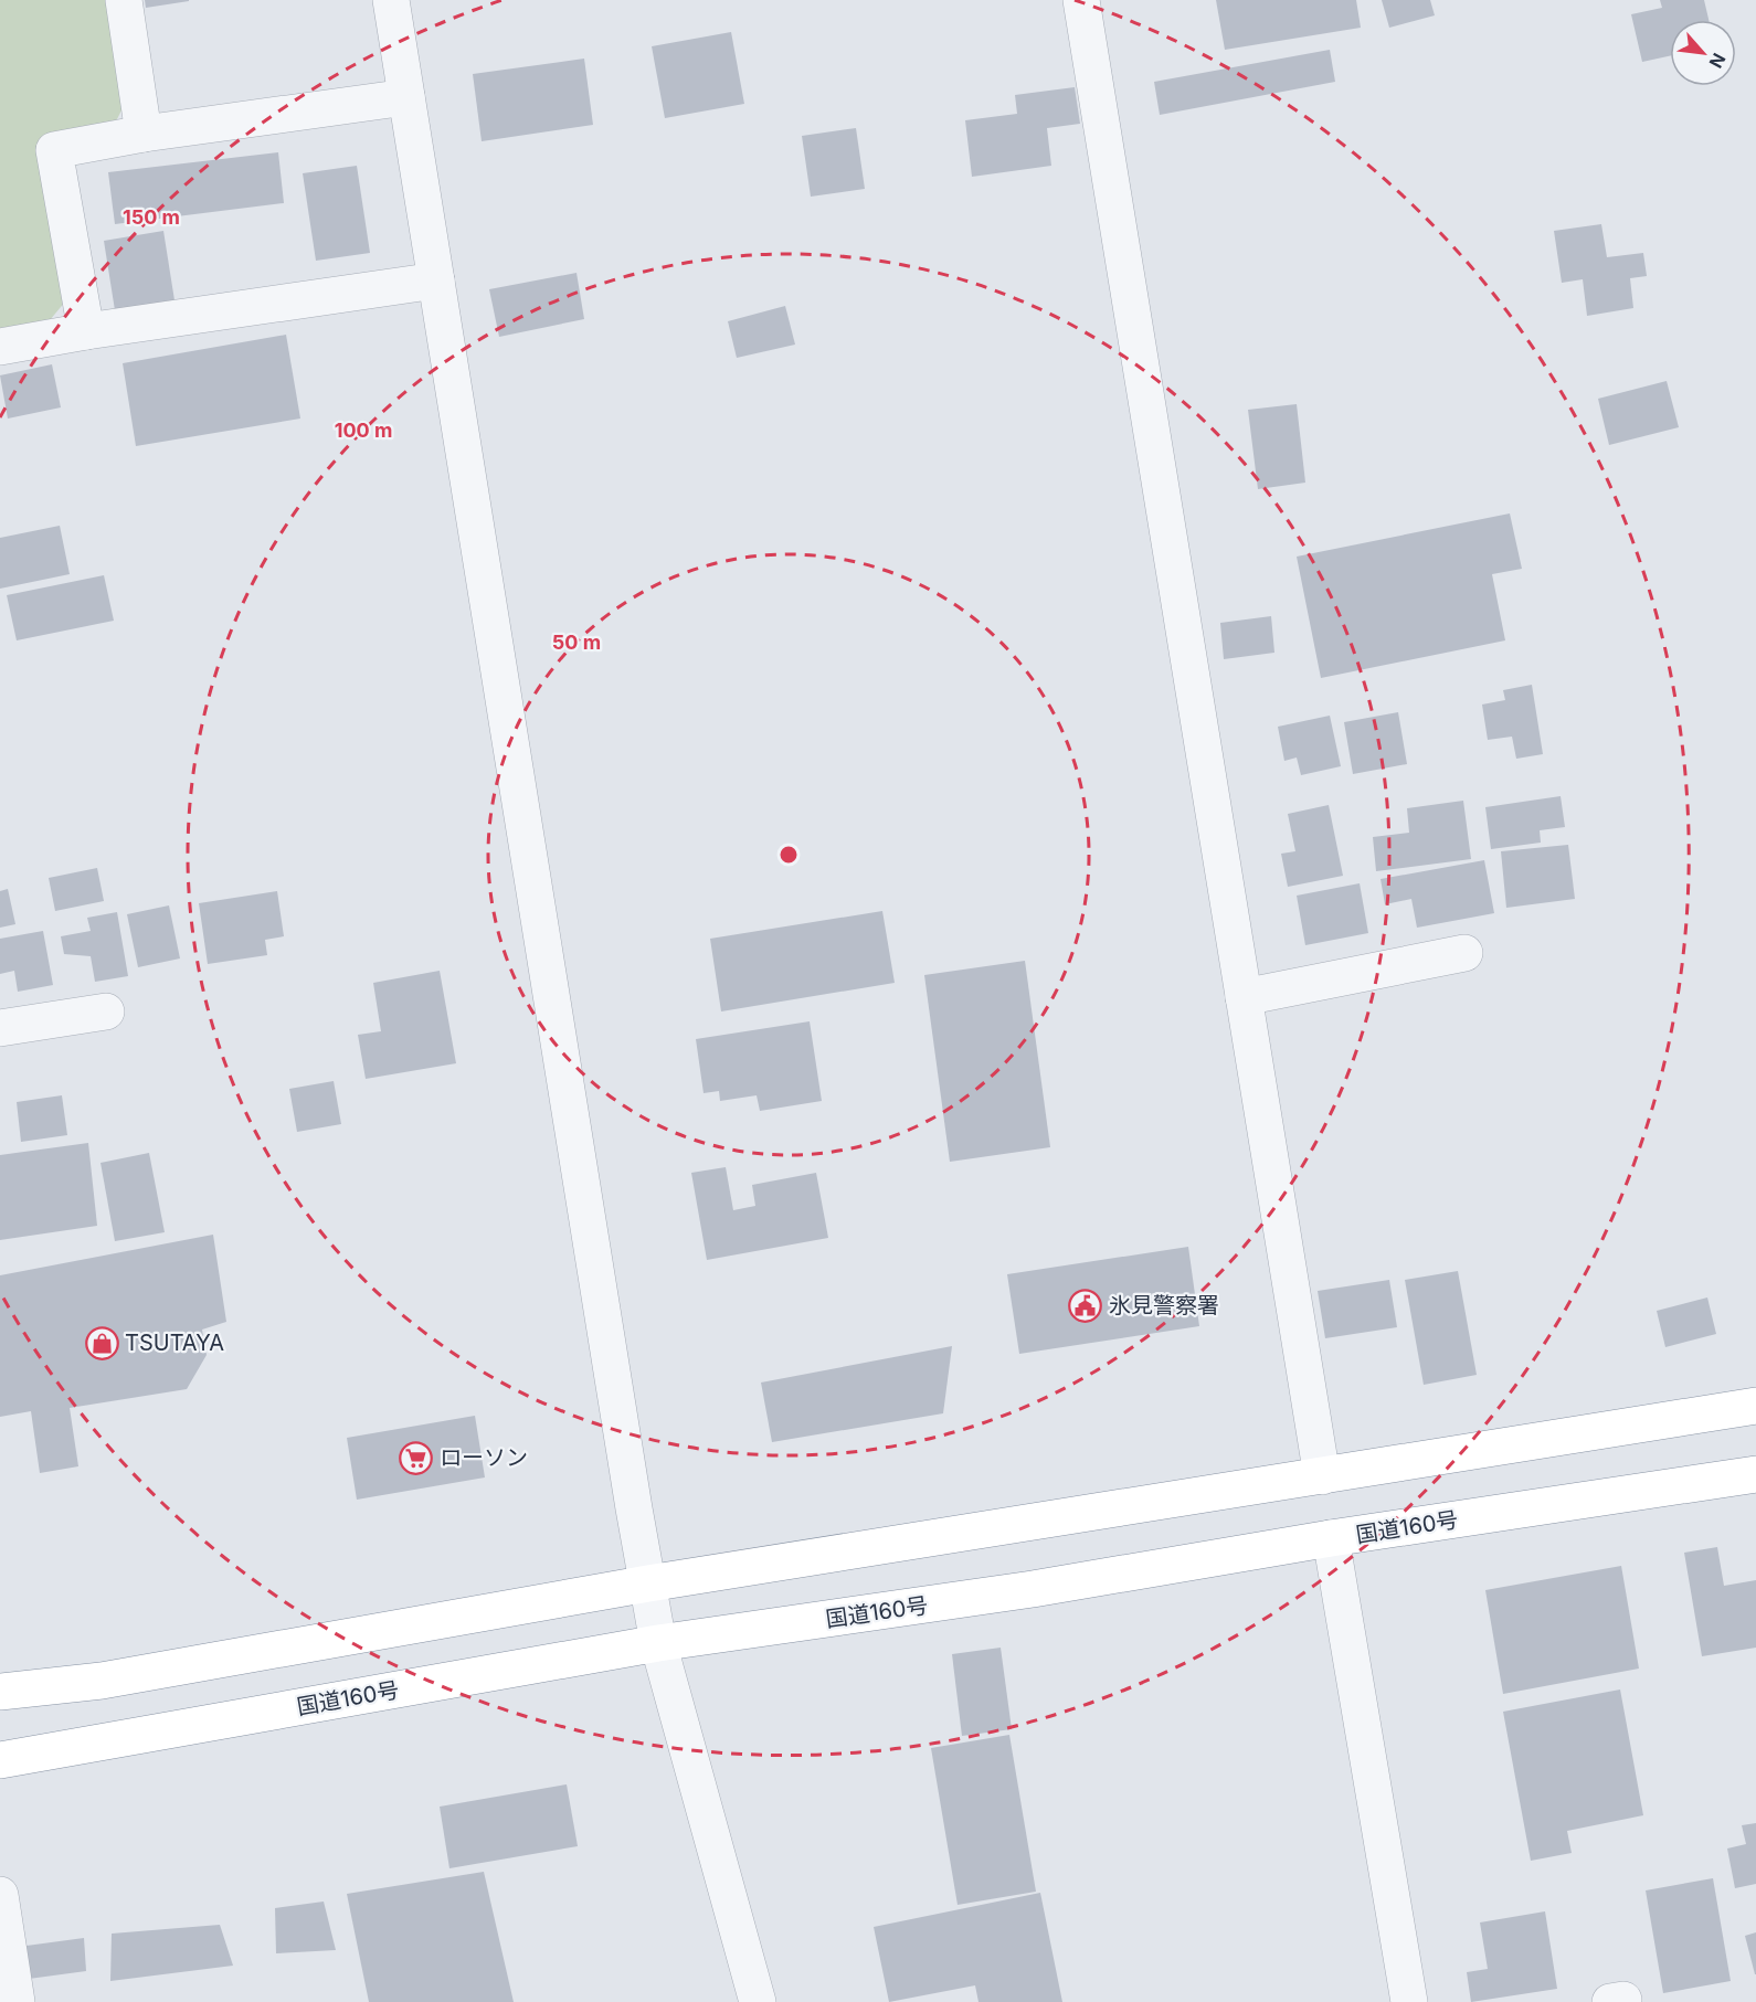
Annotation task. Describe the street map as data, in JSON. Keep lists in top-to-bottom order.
{
  "streets": {
    "highway": ["国道160号"]
  },
  "places": {
    "public building": ["氷見警察署"],
    "shop": ["TSUTAYA"],
    "supermarket": ["ローソン"]
  },
  "north": "bottom right",
  "rings": ["150 m", "100 m", "50 m"]
}
